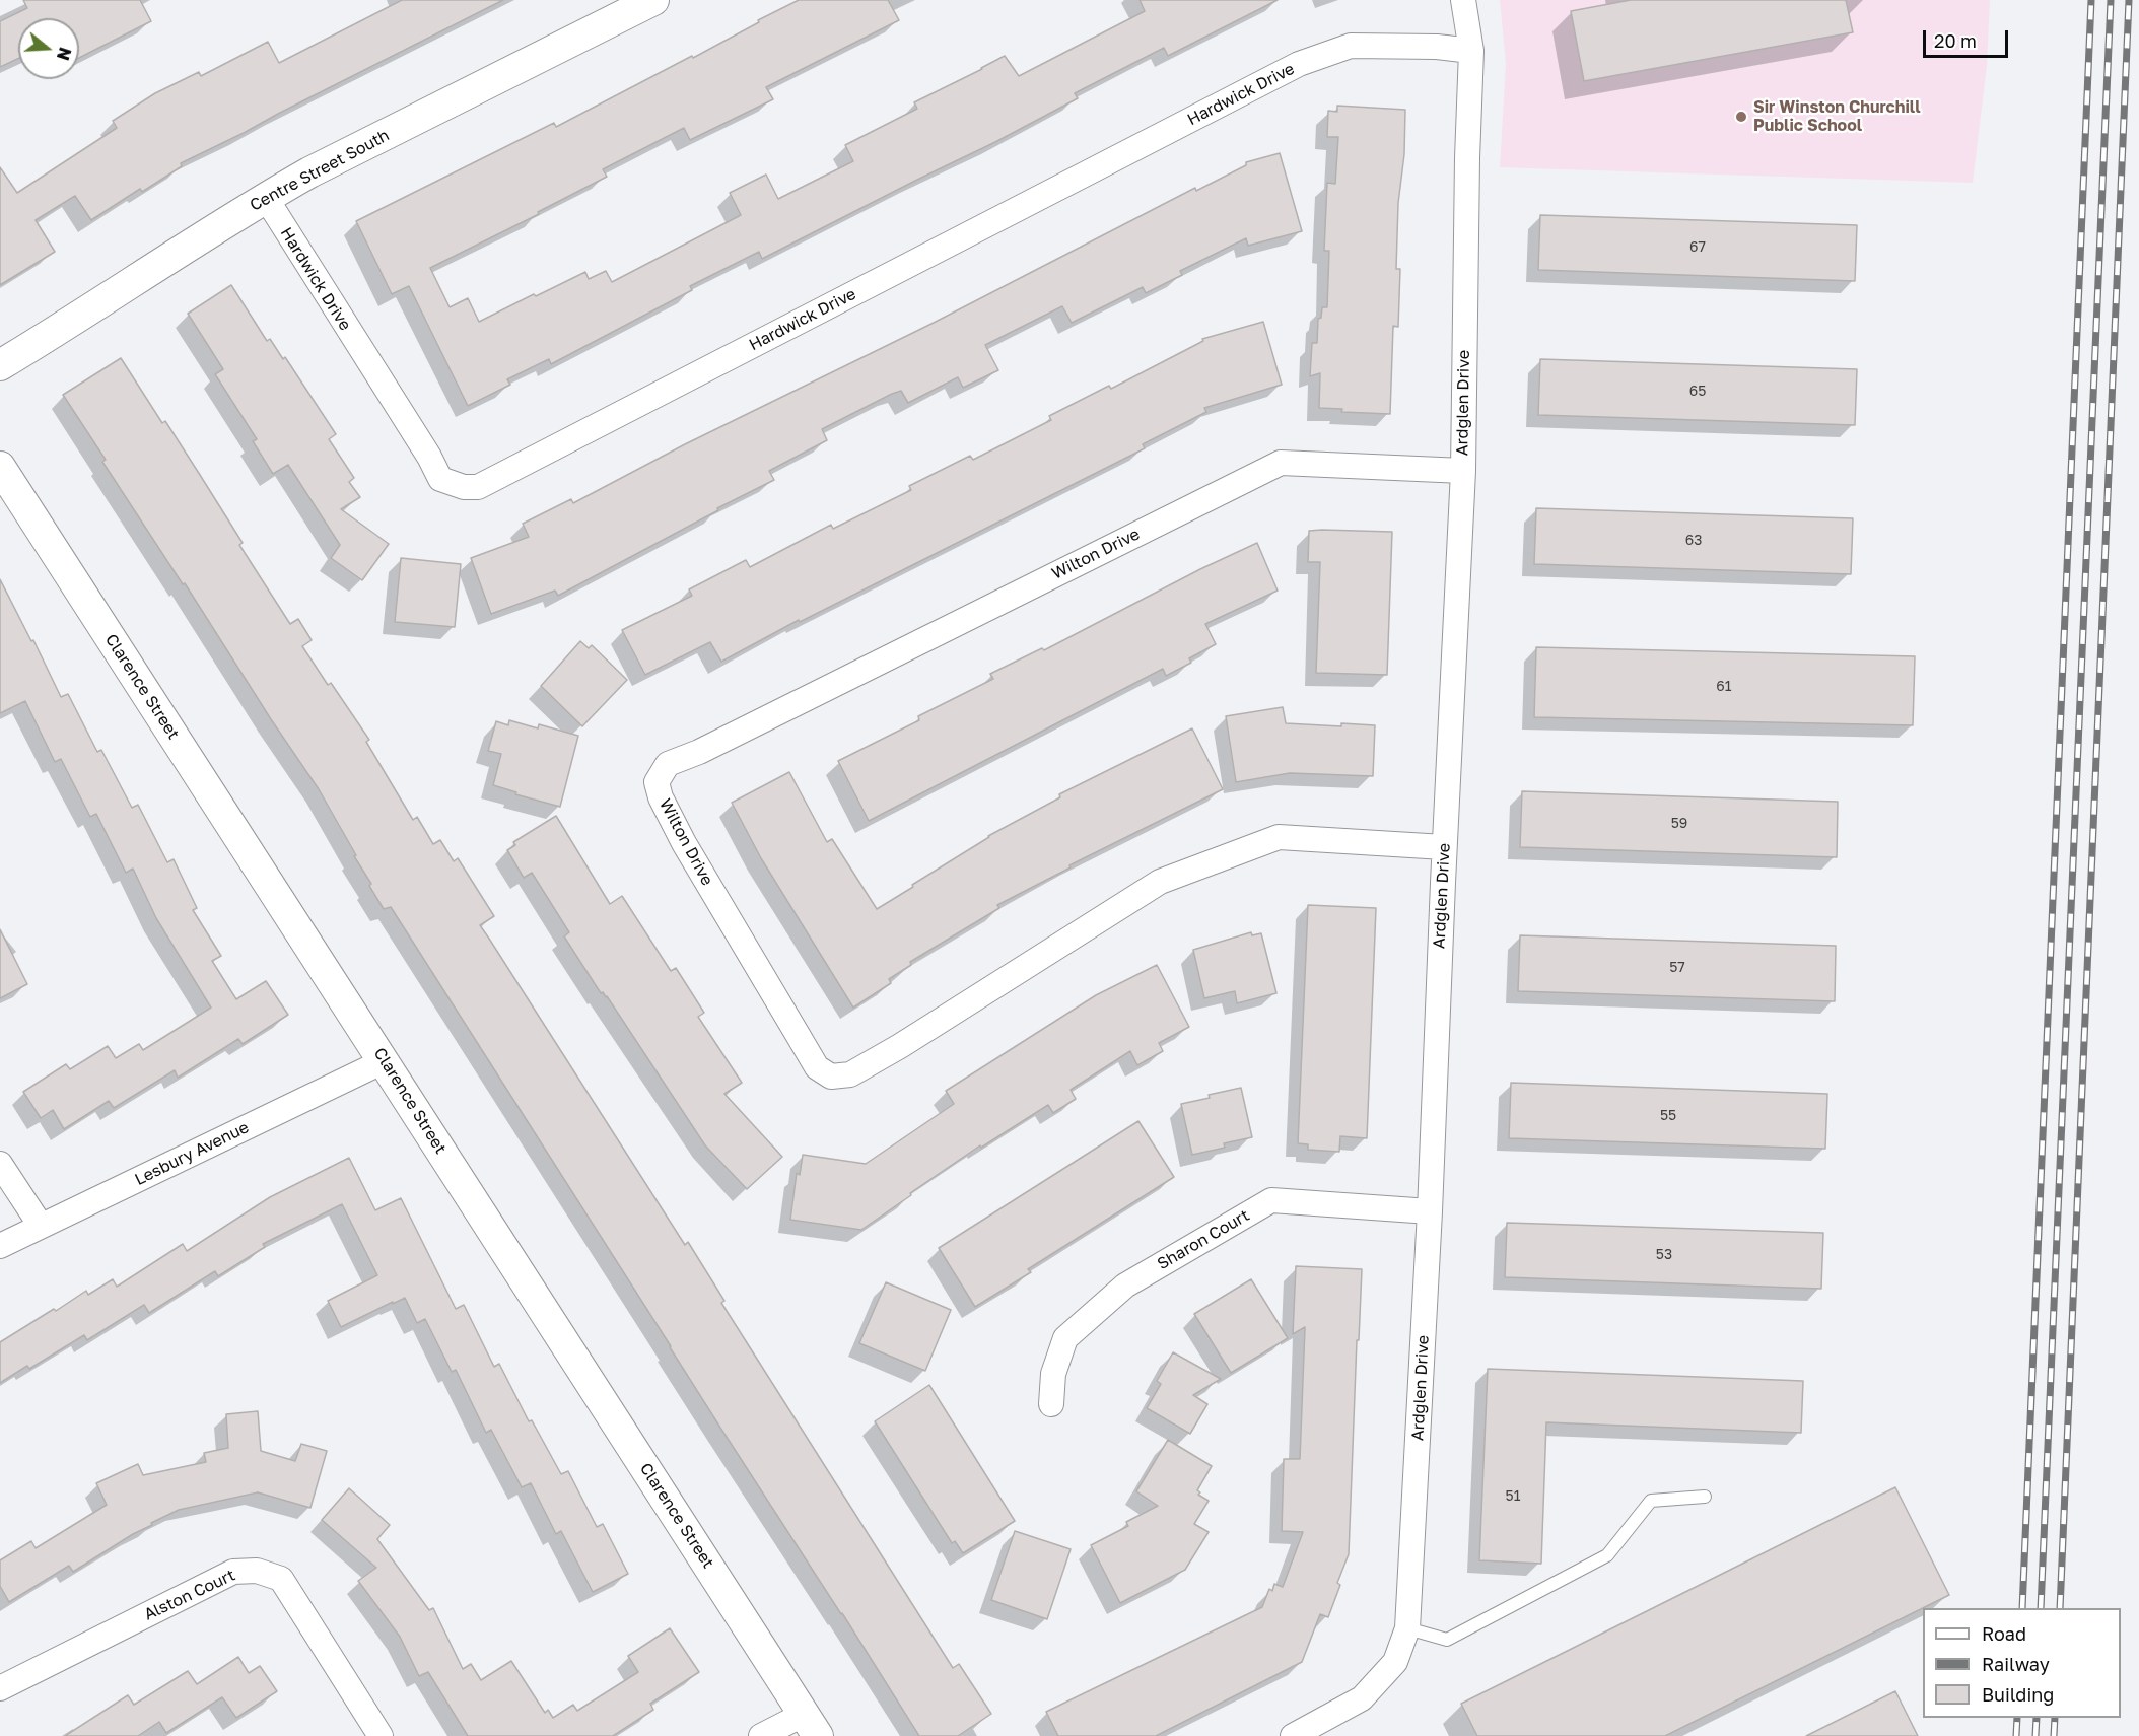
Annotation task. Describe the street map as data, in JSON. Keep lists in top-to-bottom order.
{
  "streets": {
    "street": [
      "Hardwick Drive",
      "Centre Street South",
      "Ardglen Drive",
      "Wilton Drive",
      "Clarence Street",
      "Lesbury Avenue",
      "Sharon Court",
      "Alston Court"
    ]
  },
  "crossings": [
    ["Hardwick Drive", "Centre Street South"],
    ["Hardwick Drive", "Ardglen Drive"],
    ["Ardglen Drive", "Wilton Drive"],
    ["Ardglen Drive", "Sharon Court"],
    ["Clarence Street", "Lesbury Avenue"]
  ],
  "places": ["Sir Winston Churchill Public School"],
  "house_numbers": [
    "67",
    "65",
    "63",
    "61",
    "59",
    "57",
    "55",
    "53",
    "51"
  ],
  "legend": ["Road", "Railway", "Building"],
  "scale_bar": "20 m",
  "north": "right"
}
